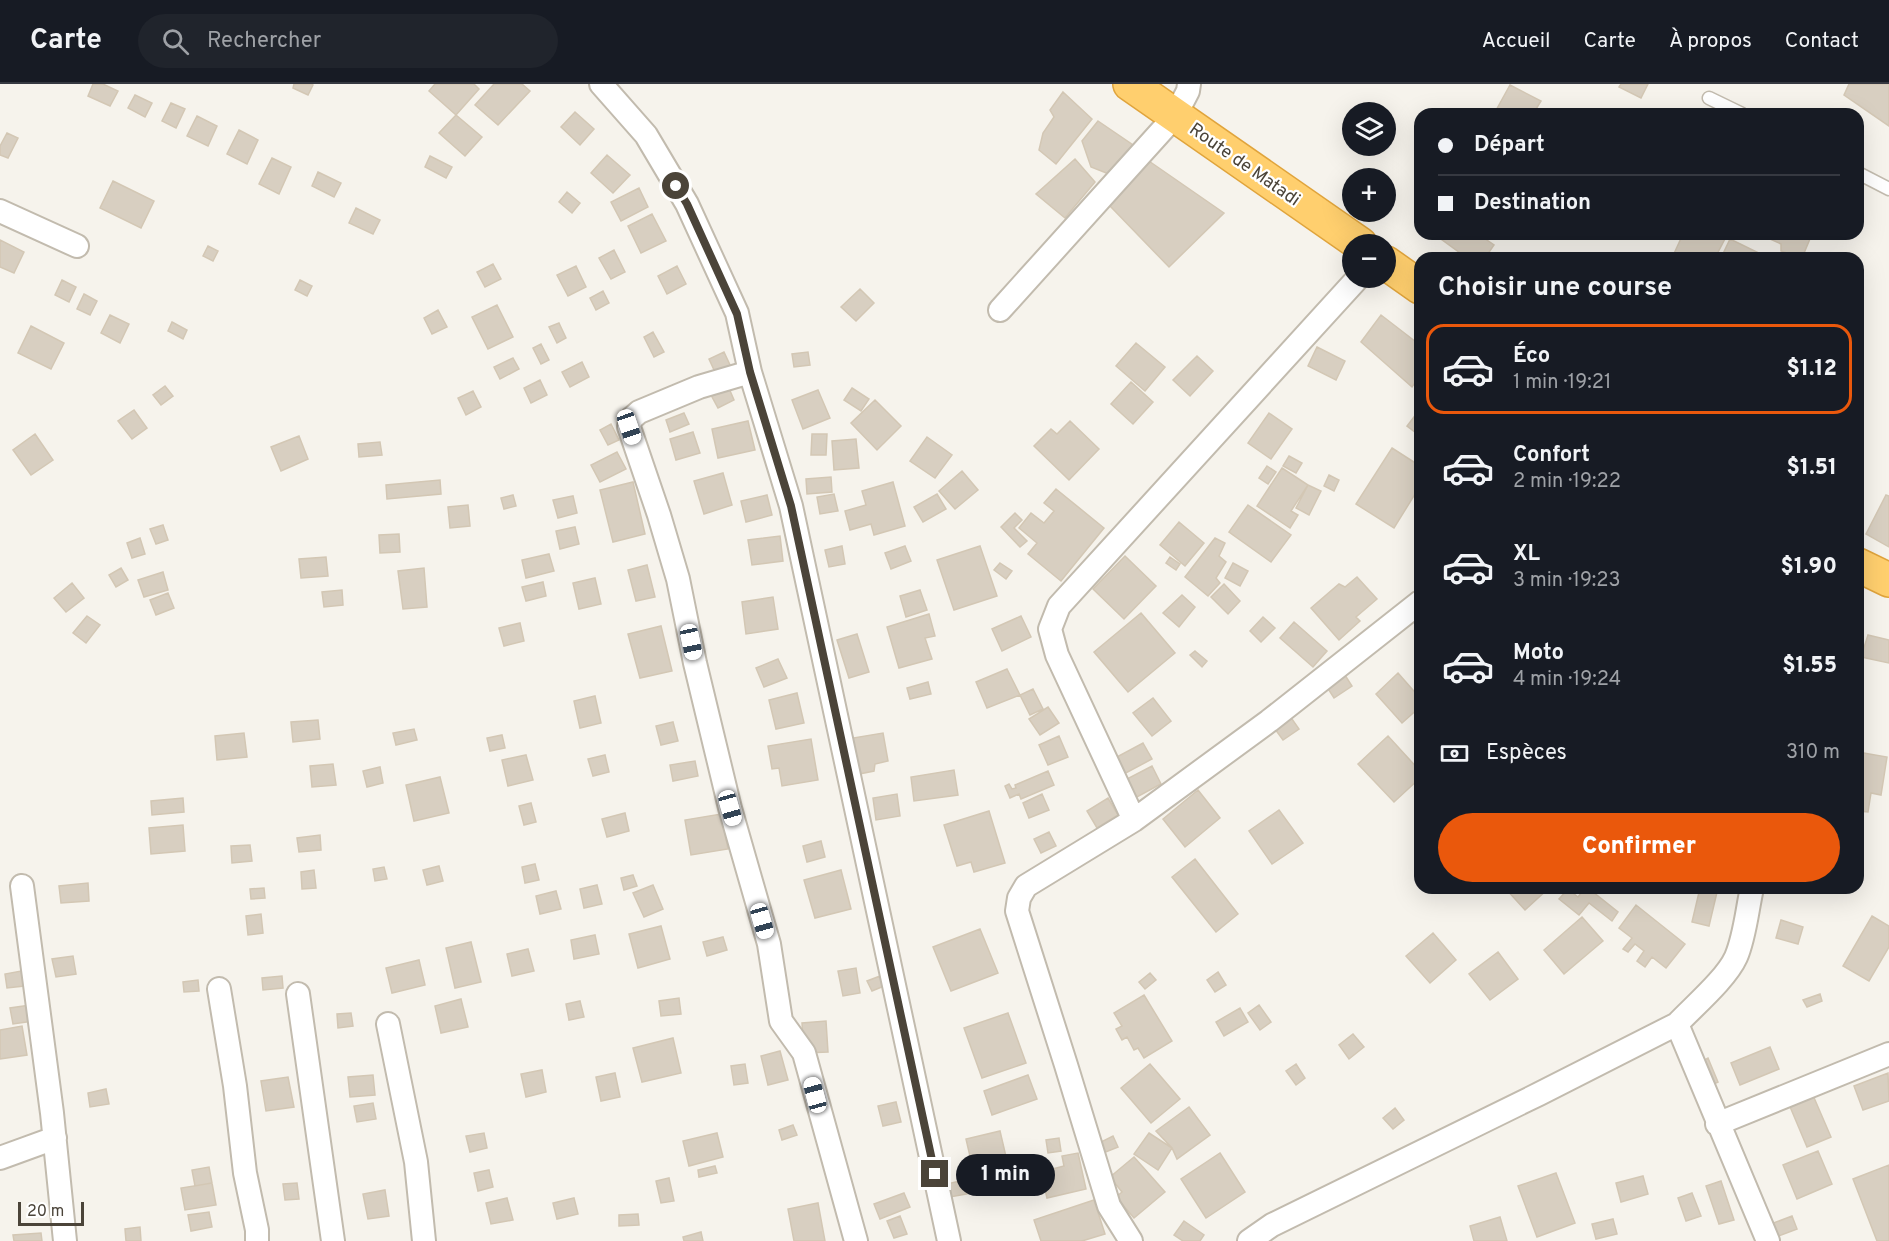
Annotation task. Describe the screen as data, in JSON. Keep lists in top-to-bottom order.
{
  "streets": {
    "highway": ["Route de Matadi"]
  },
  "scale_bar": "20 m",
  "page": {
    "header": "Carte",
    "search": "Rechercher",
    "nav": [
      "Accueil",
      "Carte",
      "À propos",
      "Contact"
    ],
    "map_buttons": ["+", "−"],
    "banner": ["Départ", "Destination"],
    "heading": "Choisir une course",
    "list": [
      {
        "name": "Éco",
        "note": "1 min · 19:21",
        "value": "$1.12"
      },
      {
        "name": "Confort",
        "note": "2 min · 19:22",
        "value": "$1.51"
      },
      {
        "name": "XL",
        "note": "3 min · 19:23",
        "value": "$1.90"
      },
      {
        "name": "Moto",
        "note": "4 min · 19:24",
        "value": "$1.55"
      }
    ],
    "pay": ["Espèces", "310 m"],
    "buttons": "Confirmer",
    "bubble": "1 min",
    "scale": "20 m"
  }
}
